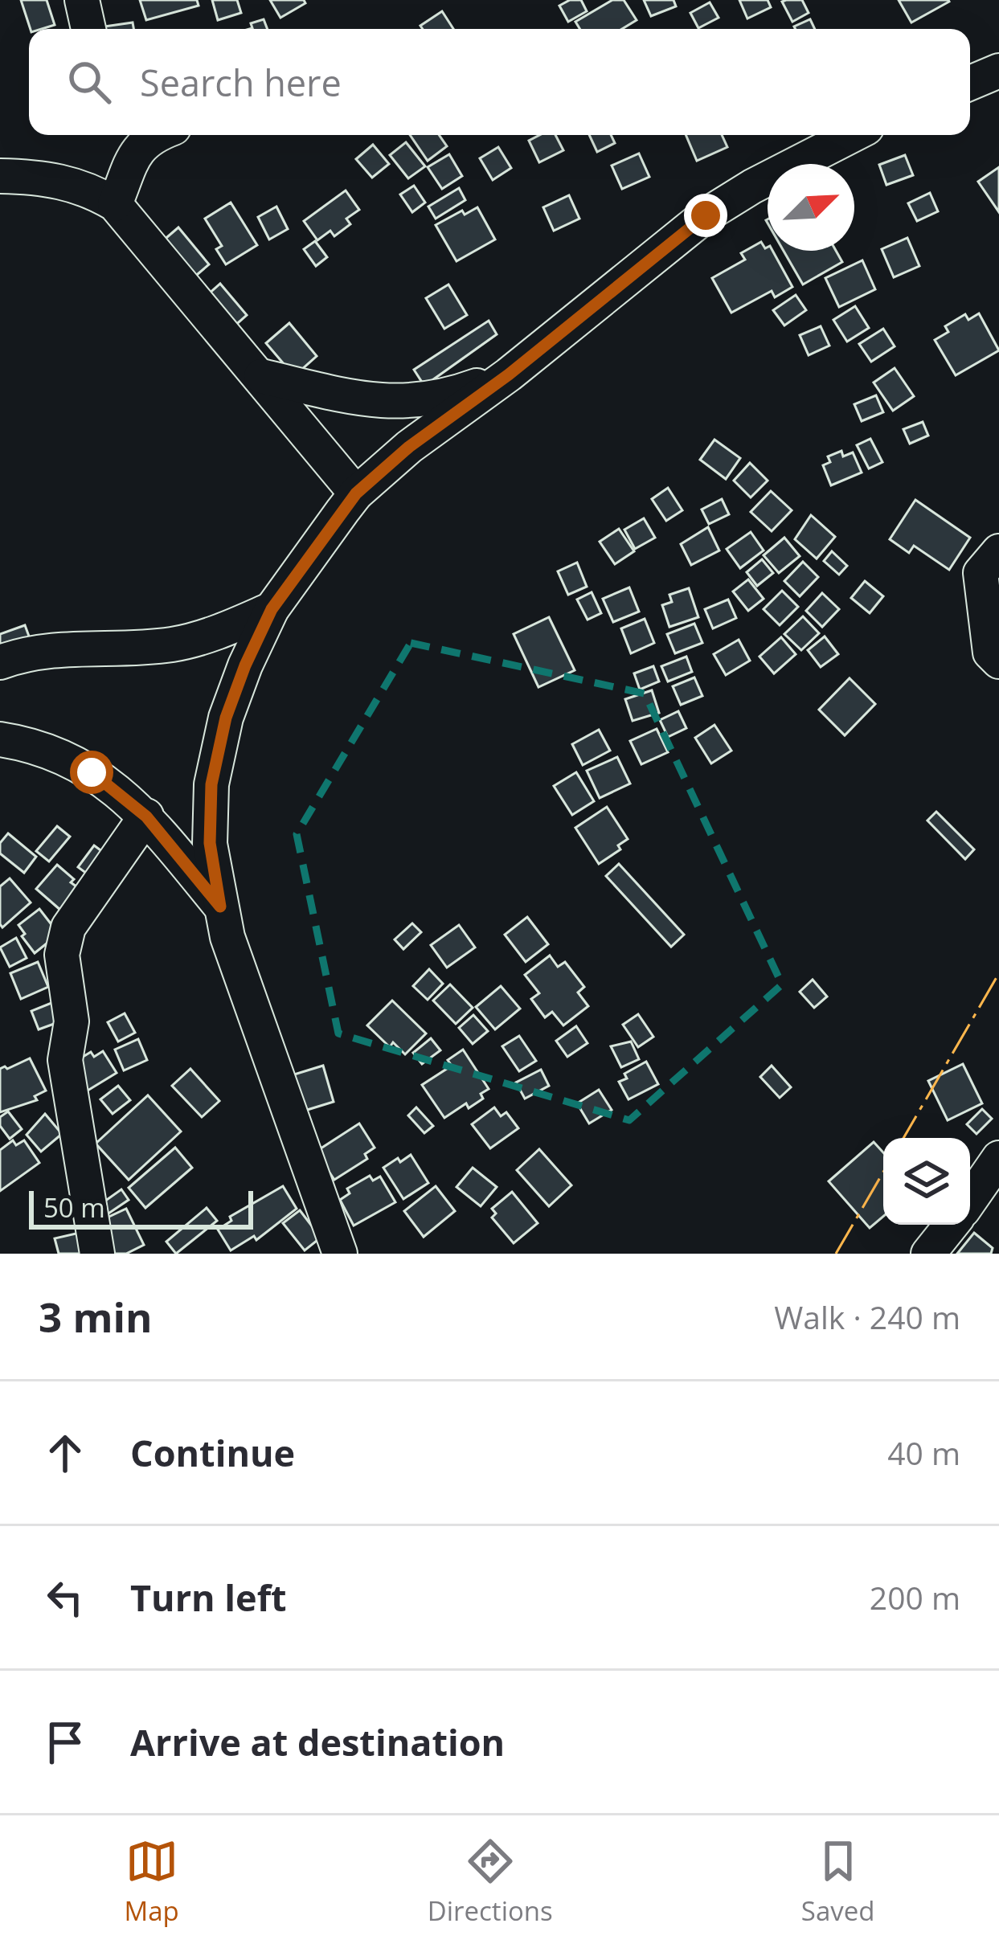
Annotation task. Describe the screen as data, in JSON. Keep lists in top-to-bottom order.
{
  "scale_bar": "50 m",
  "north": "top right",
  "page": {
    "search": "Search here",
    "scale": "50 m",
    "heading": ["3 min", "Walk · 240 m"],
    "list": [
      ["Continue", "40 m"],
      ["Turn left", "200 m"],
      "Arrive at destination"
    ],
    "nav": ["Map", "Directions", "Saved"]
  }
}
